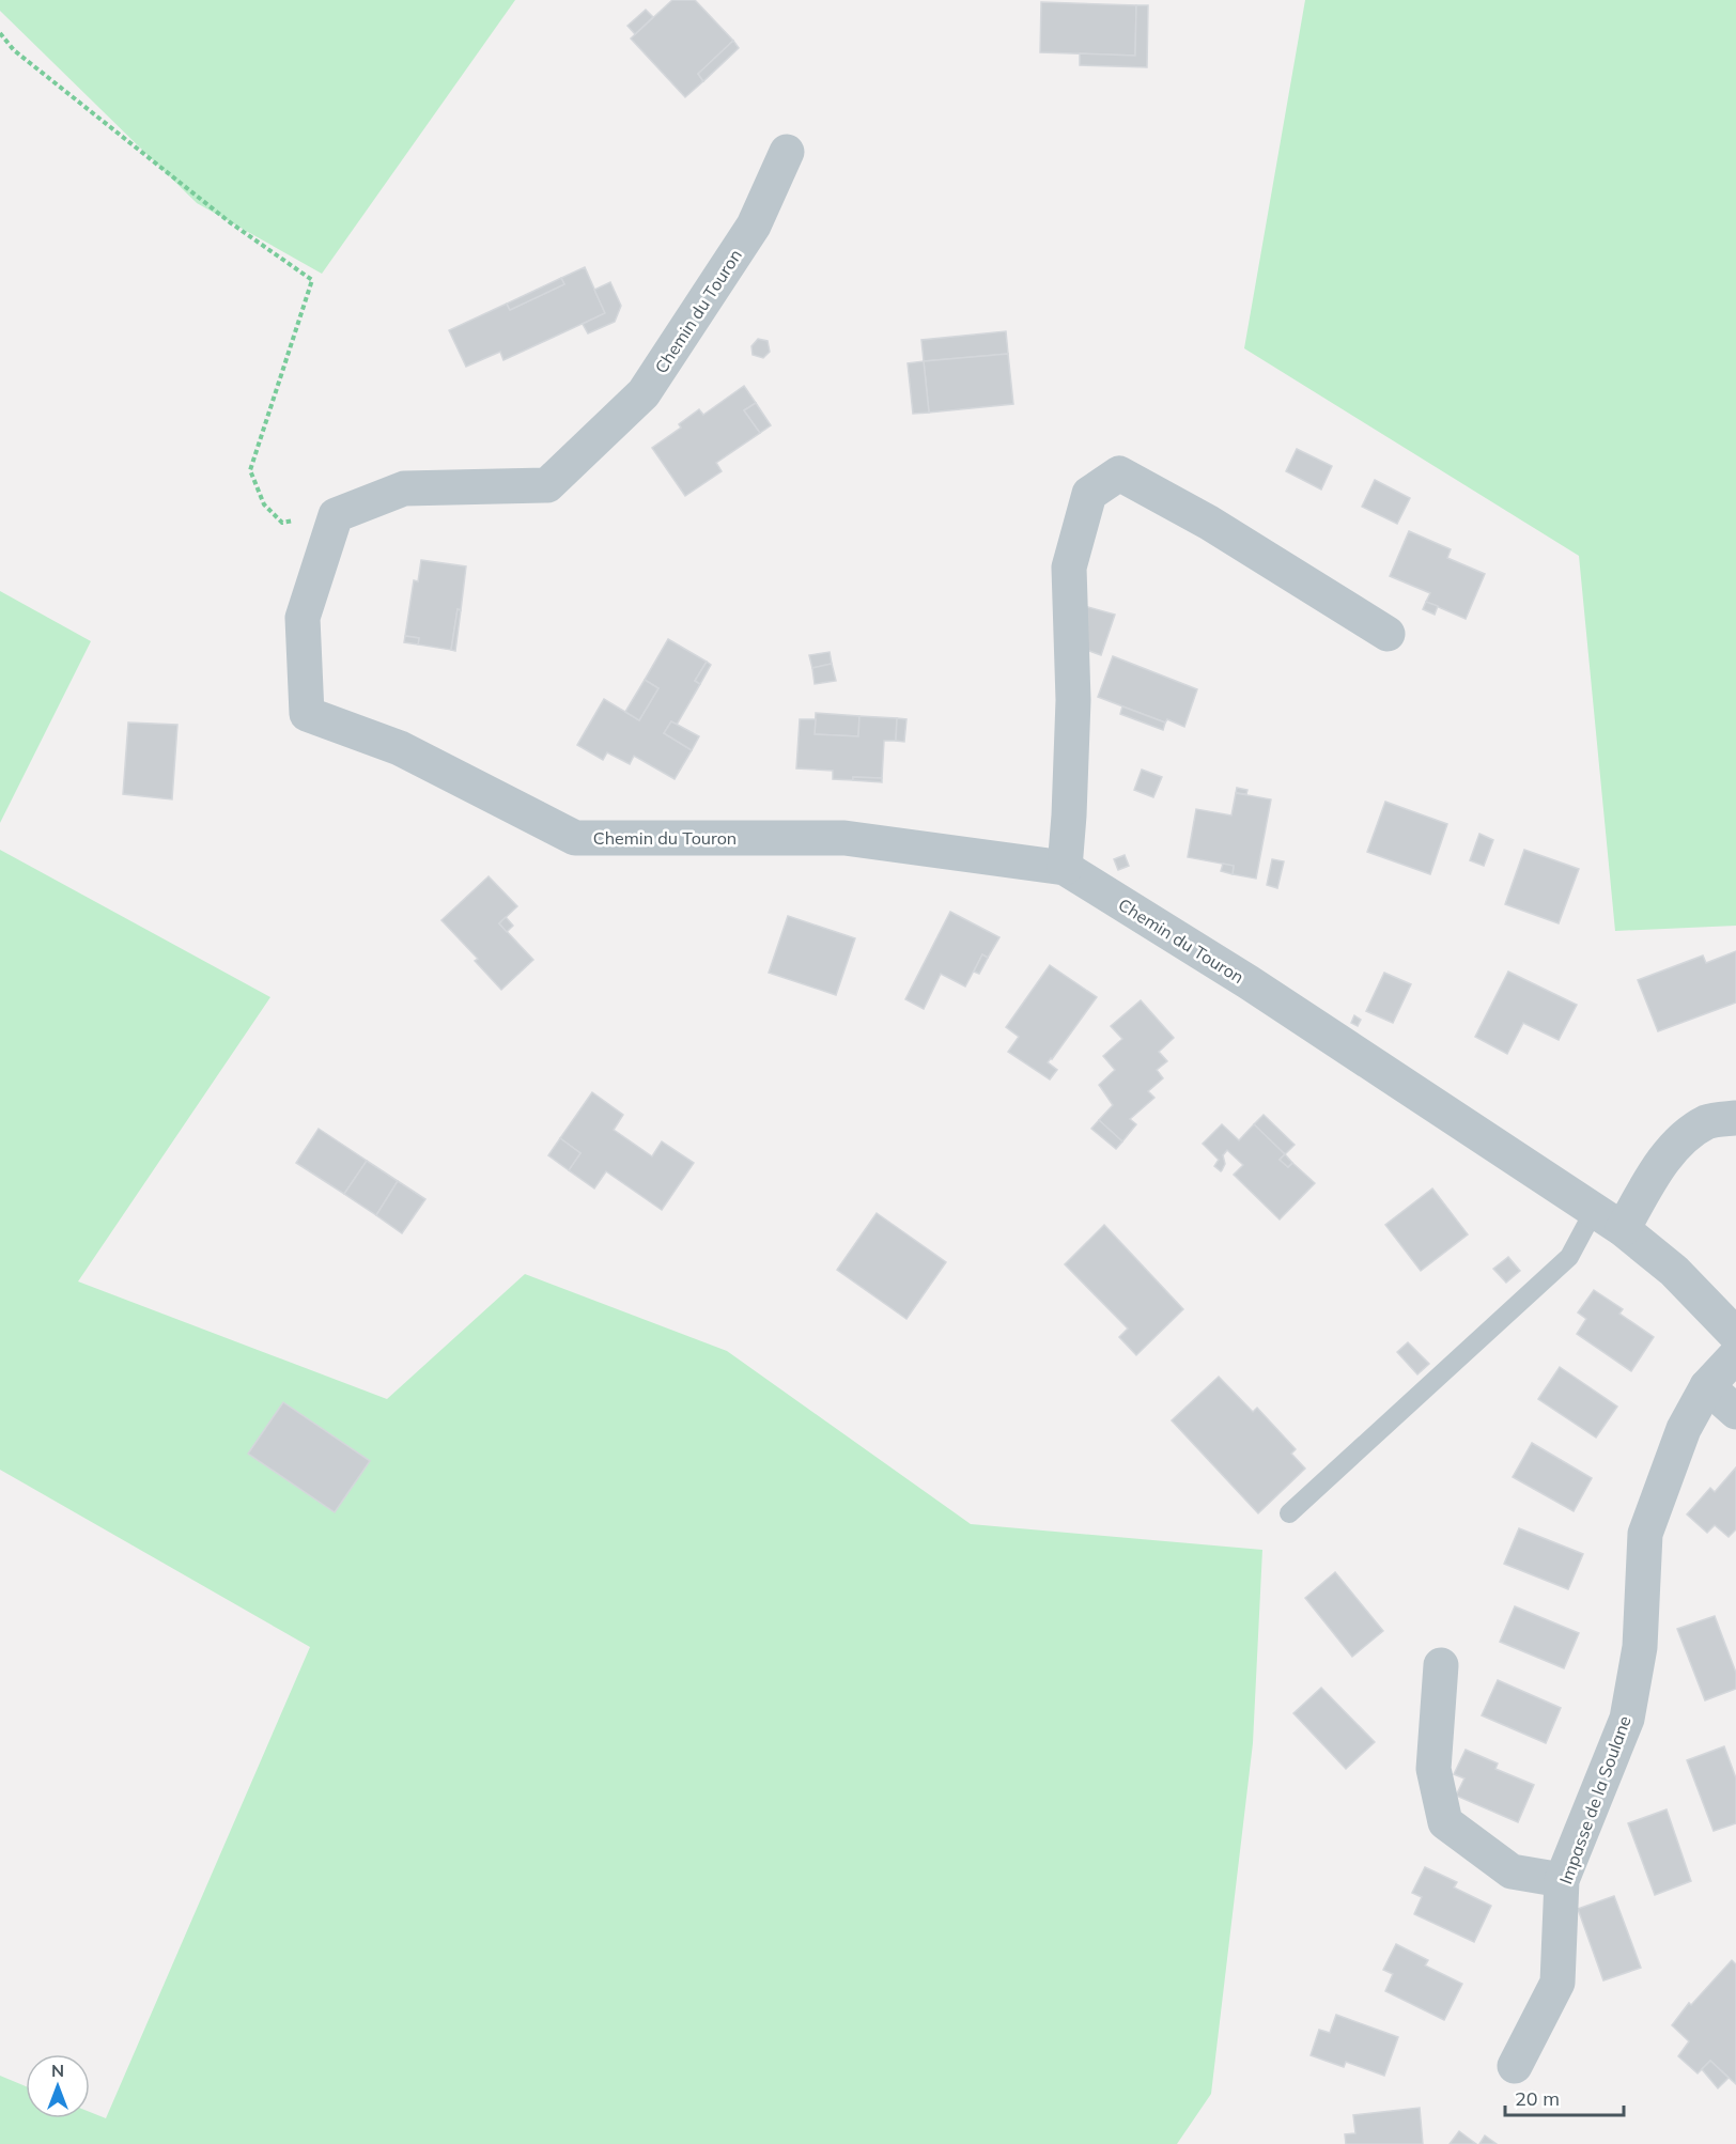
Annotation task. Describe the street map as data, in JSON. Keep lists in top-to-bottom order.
{
  "streets": {
    "street": ["Chemin du Touron", "Impasse de la Soulane"]
  },
  "scale_bar": "20 m",
  "north": "top"
}
